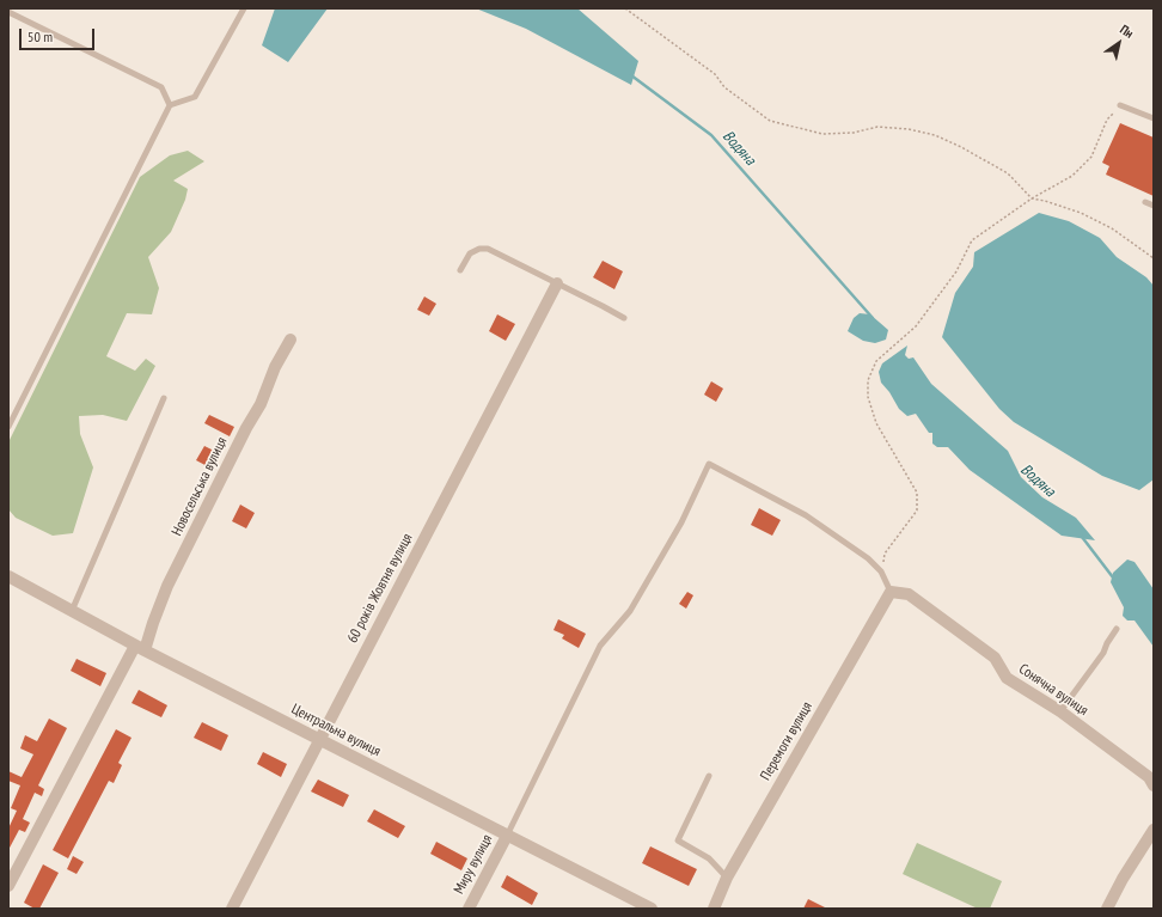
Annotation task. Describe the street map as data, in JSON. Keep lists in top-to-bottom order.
{
  "streets": {
    "street": [
      "Новосельська вулиця",
      "60 років Жовтня вулиця",
      "Сонячна вулиця",
      "Центральна вулиця",
      "Перемоги вулиця",
      "Миру вулиця"
    ]
  },
  "crossings": [
    ["Новосельська вулиця", "Центральна вулиця"],
    ["60 років Жовтня вулиця", "Центральна вулиця"],
    ["Сонячна вулиця", "Перемоги вулиця"],
    ["Центральна вулиця", "Миру вулиця"]
  ],
  "water": ["Водяна"],
  "scale_bar": "50 m",
  "north": "top right"
}
